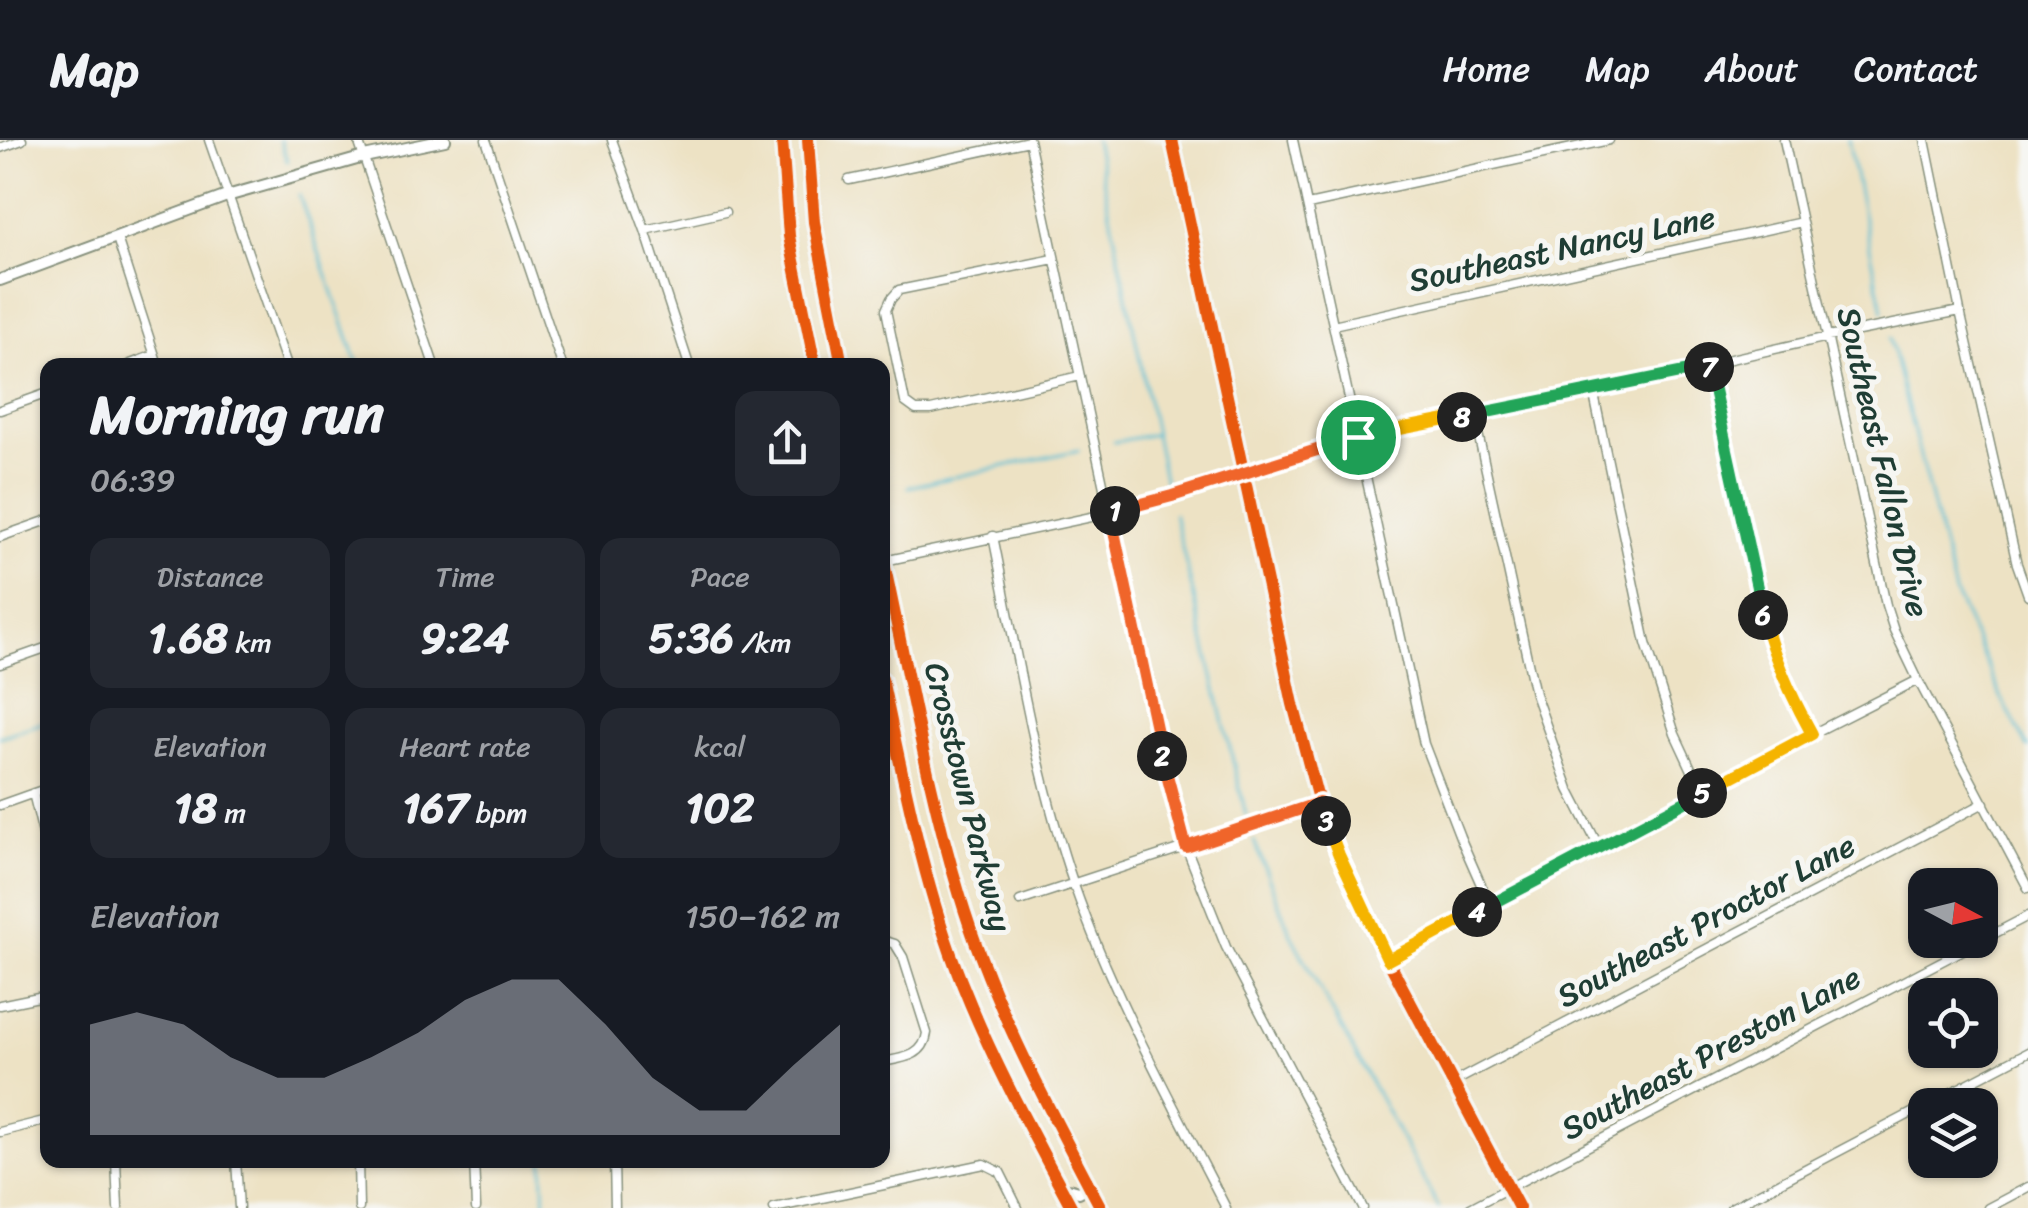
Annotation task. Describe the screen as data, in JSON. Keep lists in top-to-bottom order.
{
  "streets": {
    "main road": ["Crosstown Parkway"],
    "street": [
      "Southeast Nancy Lane",
      "Southeast Fallon Drive",
      "Southeast Proctor Lane",
      "Southeast Preston Lane"
    ]
  },
  "crossings": [
    ["Southeast Nancy Lane", "Southeast Fallon Drive"],
    ["Southeast Fallon Drive", "Southeast Proctor Lane"]
  ],
  "north": "right",
  "page": {
    "header": "Map",
    "nav": [
      "Home",
      "Map",
      "About",
      "Contact"
    ],
    "pins": [
      "7",
      "8",
      "1",
      "6",
      "2",
      "5",
      "3",
      "4"
    ],
    "heading": ["Morning run", "06:39"],
    "stats": [
      ["Distance", "1.68 km"],
      ["Time", "9:24"],
      ["Pace", "5:36 /km"],
      ["Elevation", "18 m"],
      ["Heart rate", "167 bpm"],
      ["kcal", "102"]
    ],
    "chart": ["Elevation", "150–162 m"]
  }
}
